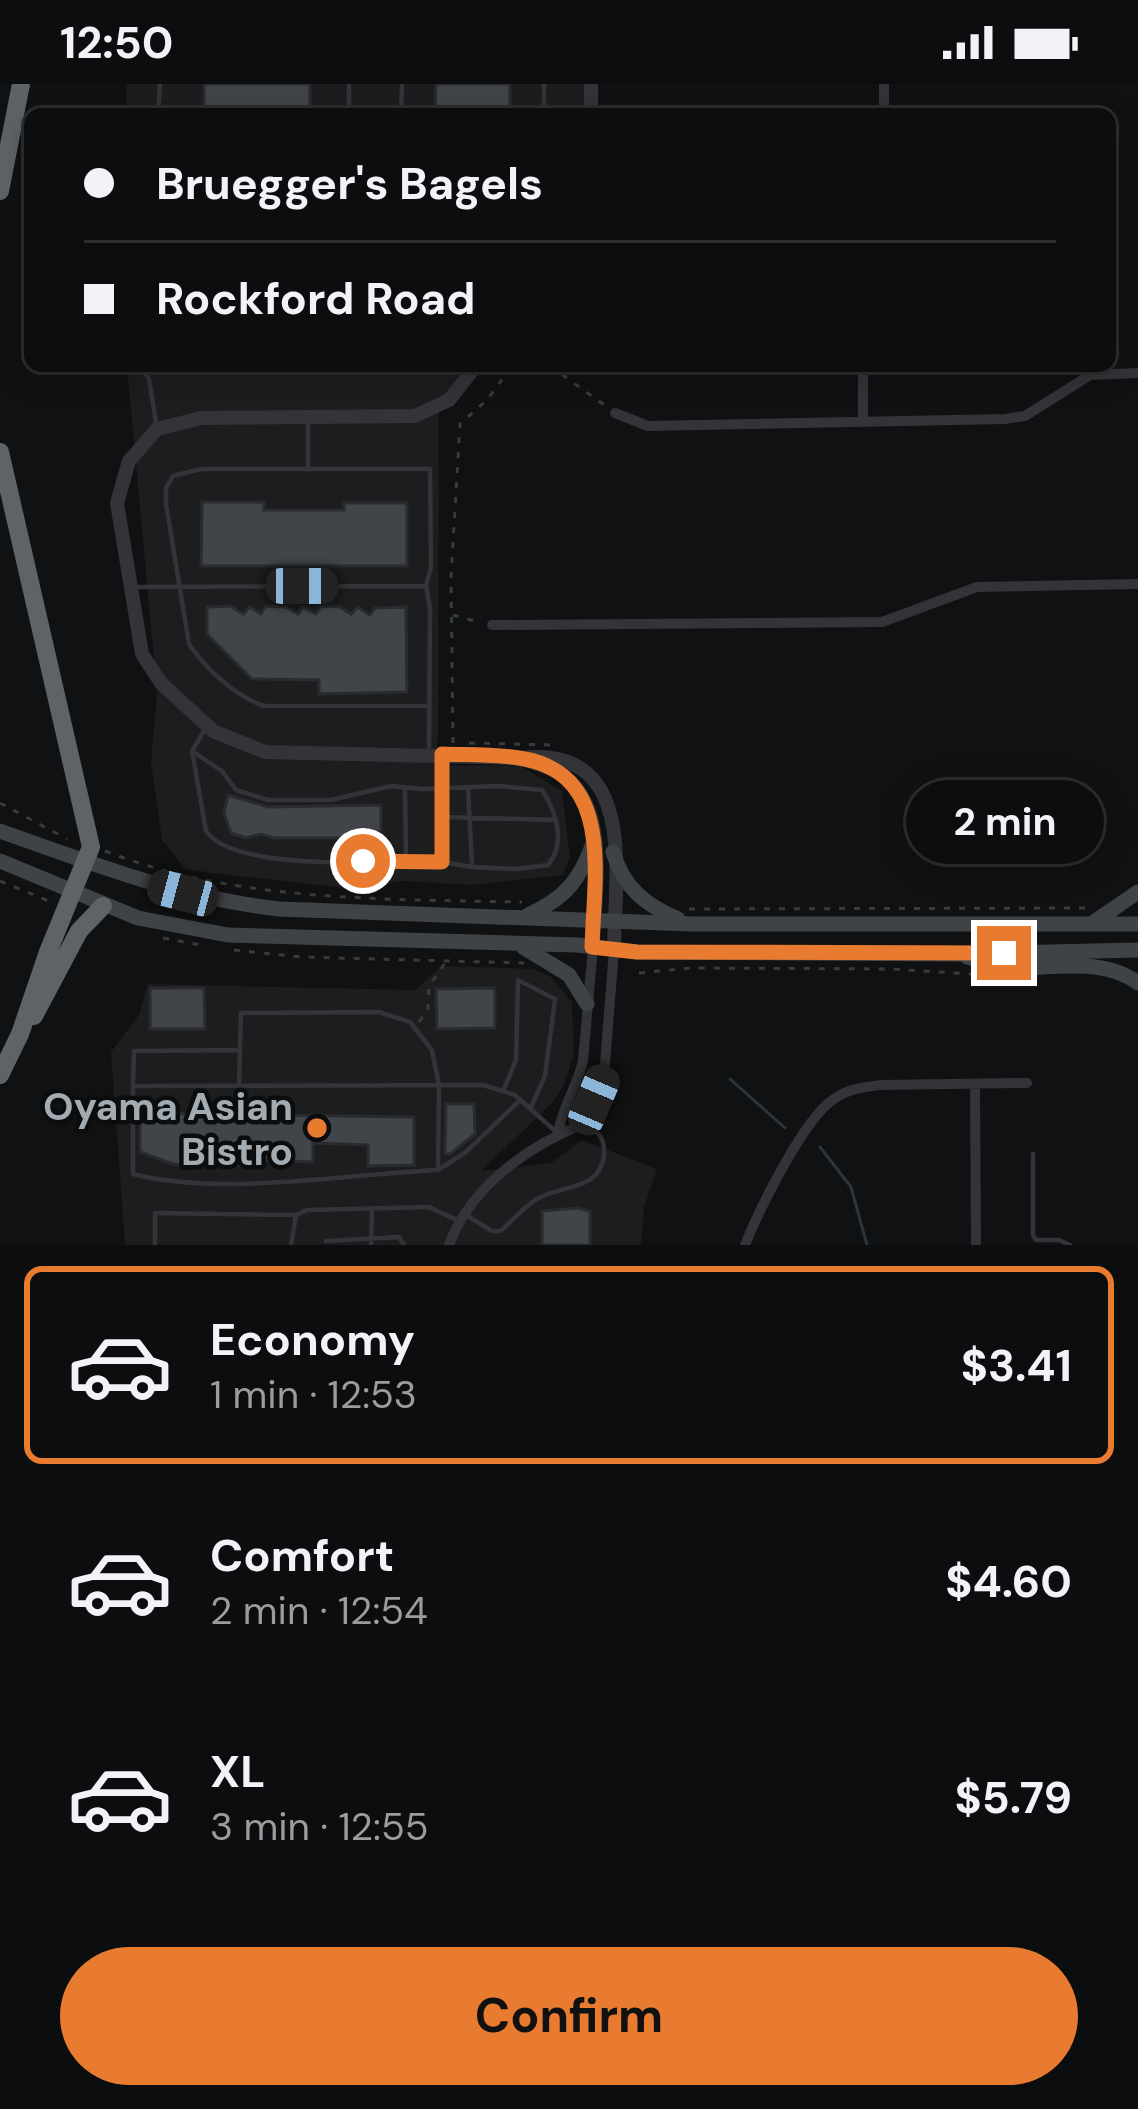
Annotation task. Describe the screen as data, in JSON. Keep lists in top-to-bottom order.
{
  "places": ["Oyama Asian Bistro"],
  "page": {
    "status": "12:50",
    "banner": ["Bruegger's Bagels", "Rockford Road"],
    "bubble": "2 min",
    "list": [
      {
        "name": "Economy",
        "note": "1 min · 12:53",
        "value": "$3.41"
      },
      {
        "name": "Comfort",
        "note": "2 min · 12:54",
        "value": "$4.60"
      },
      {
        "name": "XL",
        "note": "3 min · 12:55",
        "value": "$5.79"
      }
    ],
    "buttons": "Confirm"
  }
}
